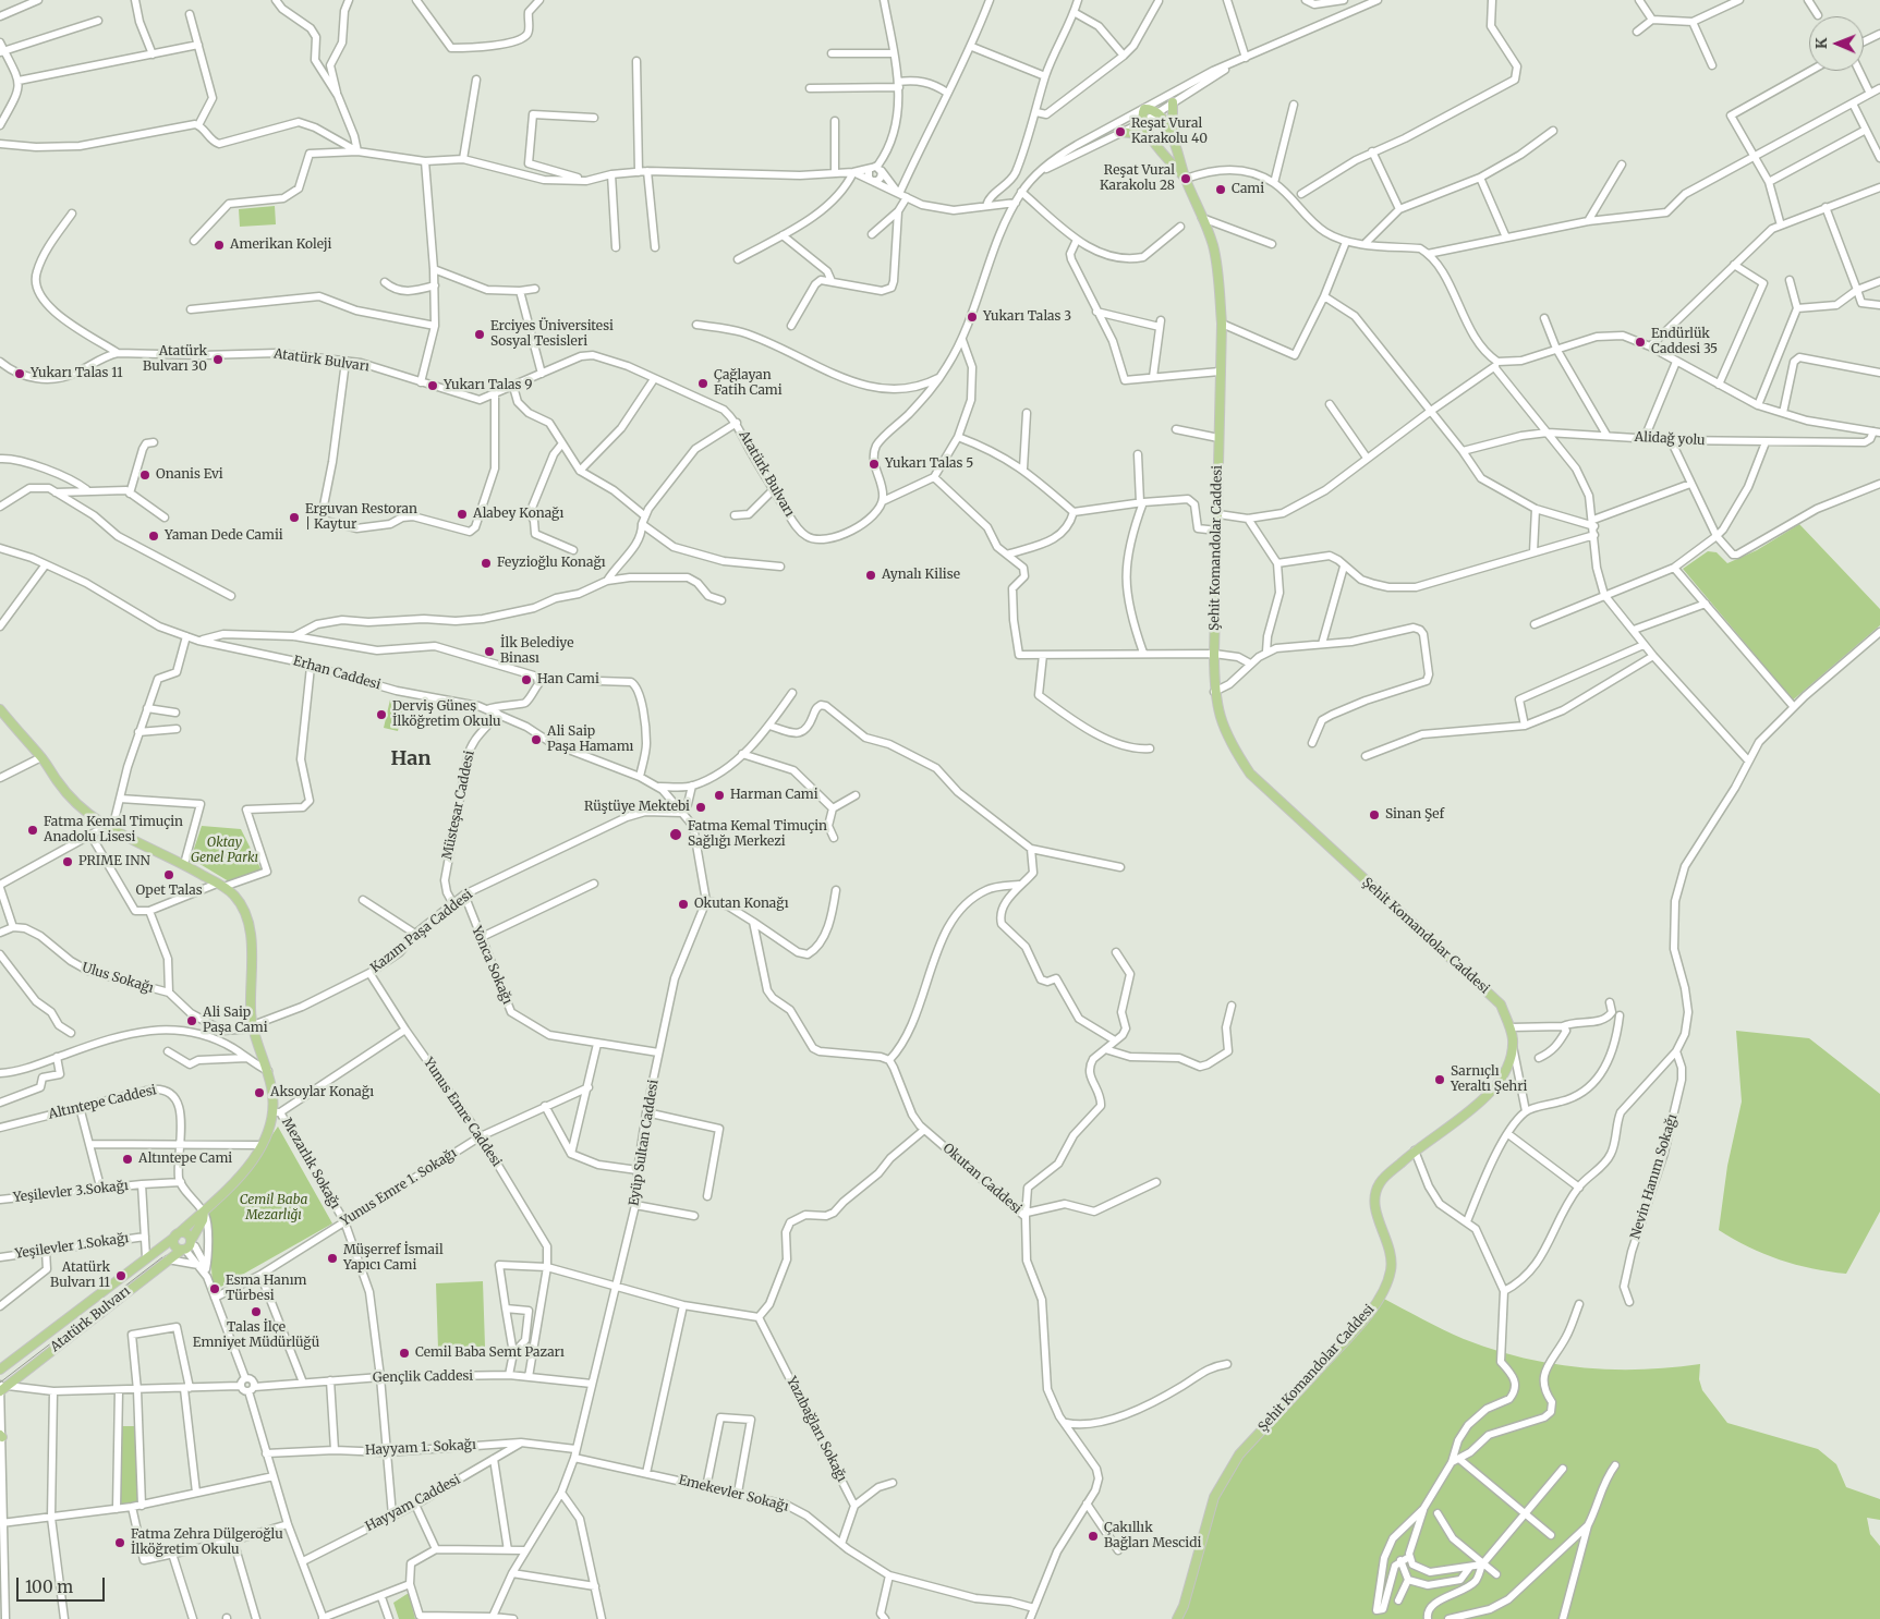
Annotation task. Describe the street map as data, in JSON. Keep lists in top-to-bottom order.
{
  "streets": {
    "main road": ["Atatürk Bulvarı", "Şehit Komandolar Caddesi"],
    "street": [
      "Alidağ yolu",
      "Erhan Caddesi",
      "Müsteşar Caddesi",
      "Kazım Paşa Caddesi",
      "Yonca Sokağı",
      "Ulus Sokağı",
      "Altıntepe Caddesi",
      "Yunus Emre Caddesi",
      "Eyüp Sultan Caddesi",
      "Mezarlık Sokağı",
      "Nevin Hanım Sokağı",
      "Okutan Caddesi",
      "Yunus Emre 1. Sokağı",
      "Yeşilevler 3.Sokağı",
      "Yeşilevler 1.Sokağı",
      "Gençlik Caddesi",
      "Yazıbağları Sokağı",
      "Hayyam 1. Sokağı",
      "Emekevler Sokağı",
      "Hayyam Caddesi"
    ]
  },
  "crossings": [
    ["Atatürk Bulvarı", "Kazım Paşa Caddesi"],
    ["Atatürk Bulvarı", "Mezarlık Sokağı"],
    ["Erhan Caddesi", "Müsteşar Caddesi"],
    ["Erhan Caddesi", "Kazım Paşa Caddesi"],
    ["Müsteşar Caddesi", "Kazım Paşa Caddesi"],
    ["Kazım Paşa Caddesi", "Yonca Sokağı"],
    ["Kazım Paşa Caddesi", "Ulus Sokağı"],
    ["Kazım Paşa Caddesi", "Yunus Emre Caddesi"],
    ["Yonca Sokağı", "Eyüp Sultan Caddesi"],
    ["Altıntepe Caddesi", "Yeşilevler 3.Sokağı"],
    ["Yunus Emre Caddesi", "Yunus Emre 1. Sokağı"],
    ["Yunus Emre Caddesi", "Gençlik Caddesi"],
    ["Eyüp Sultan Caddesi", "Gençlik Caddesi"],
    ["Eyüp Sultan Caddesi", "Hayyam 1. Sokağı"],
    ["Eyüp Sultan Caddesi", "Emekevler Sokağı"],
    ["Mezarlık Sokağı", "Yunus Emre 1. Sokağı"],
    ["Mezarlık Sokağı", "Gençlik Caddesi"],
    ["Mezarlık Sokağı", "Hayyam 1. Sokağı"],
    ["Mezarlık Sokağı", "Hayyam Caddesi"],
    ["Okutan Caddesi", "Emekevler Sokağı"],
    ["Hayyam 1. Sokağı", "Hayyam Caddesi"]
  ],
  "districts": ["Han"],
  "parks": ["Oktay Genel Parkı", "Cemil Baba Mezarlığı"],
  "places": [
    "Reşat Vural Karakolu 40",
    "Reşat Vural Karakolu 28",
    "Cami",
    "Amerikan Koleji",
    "Yukarı Talas 3",
    "Erciyes Üniversitesi Sosyal Tesisleri",
    "Endürlük Caddesi 35",
    "Atatürk Bulvarı 30",
    "Yukarı Talas 11",
    "Çağlayan Fatih Cami",
    "Yukarı Talas 9",
    "Yukarı Talas 5",
    "Onanis Evi",
    "Alabey Konağı",
    "Erguvan Restoran | Kaytur",
    "Yaman Dede Camii",
    "Feyzioğlu Konağı",
    "Aynalı Kilise",
    "İlk Belediye Binası",
    "Han Cami",
    "Derviş Güneş İlköğretim Okulu",
    "Ali Saip Paşa Hamamı",
    "Harman Cami",
    "Rüştüye Mektebi",
    "Sinan Şef",
    "Fatma Kemal Timuçin Anadolu Lisesi",
    "Fatma Kemal Timuçin Sağlığı Merkezi",
    "PRIME INN",
    "Opet Talas",
    "Okutan Konağı",
    "Ali Saip Paşa Cami",
    "Sarnıçlı Yeraltı Şehri",
    "Aksoylar Konağı",
    "Altıntepe Cami",
    "Müşerref İsmail Yapıcı Cami",
    "Atatürk Bulvarı 11",
    "Esma Hanım Türbesi",
    "Talas İlçe Emniyet Müdürlüğü",
    "Cemil Baba Semt Pazarı",
    "Çakıllık Bağları Mescidi",
    "Fatma Zehra Dülgeroğlu İlköğretim Okulu"
  ],
  "scale_bar": "100 m",
  "north": "left"
}
